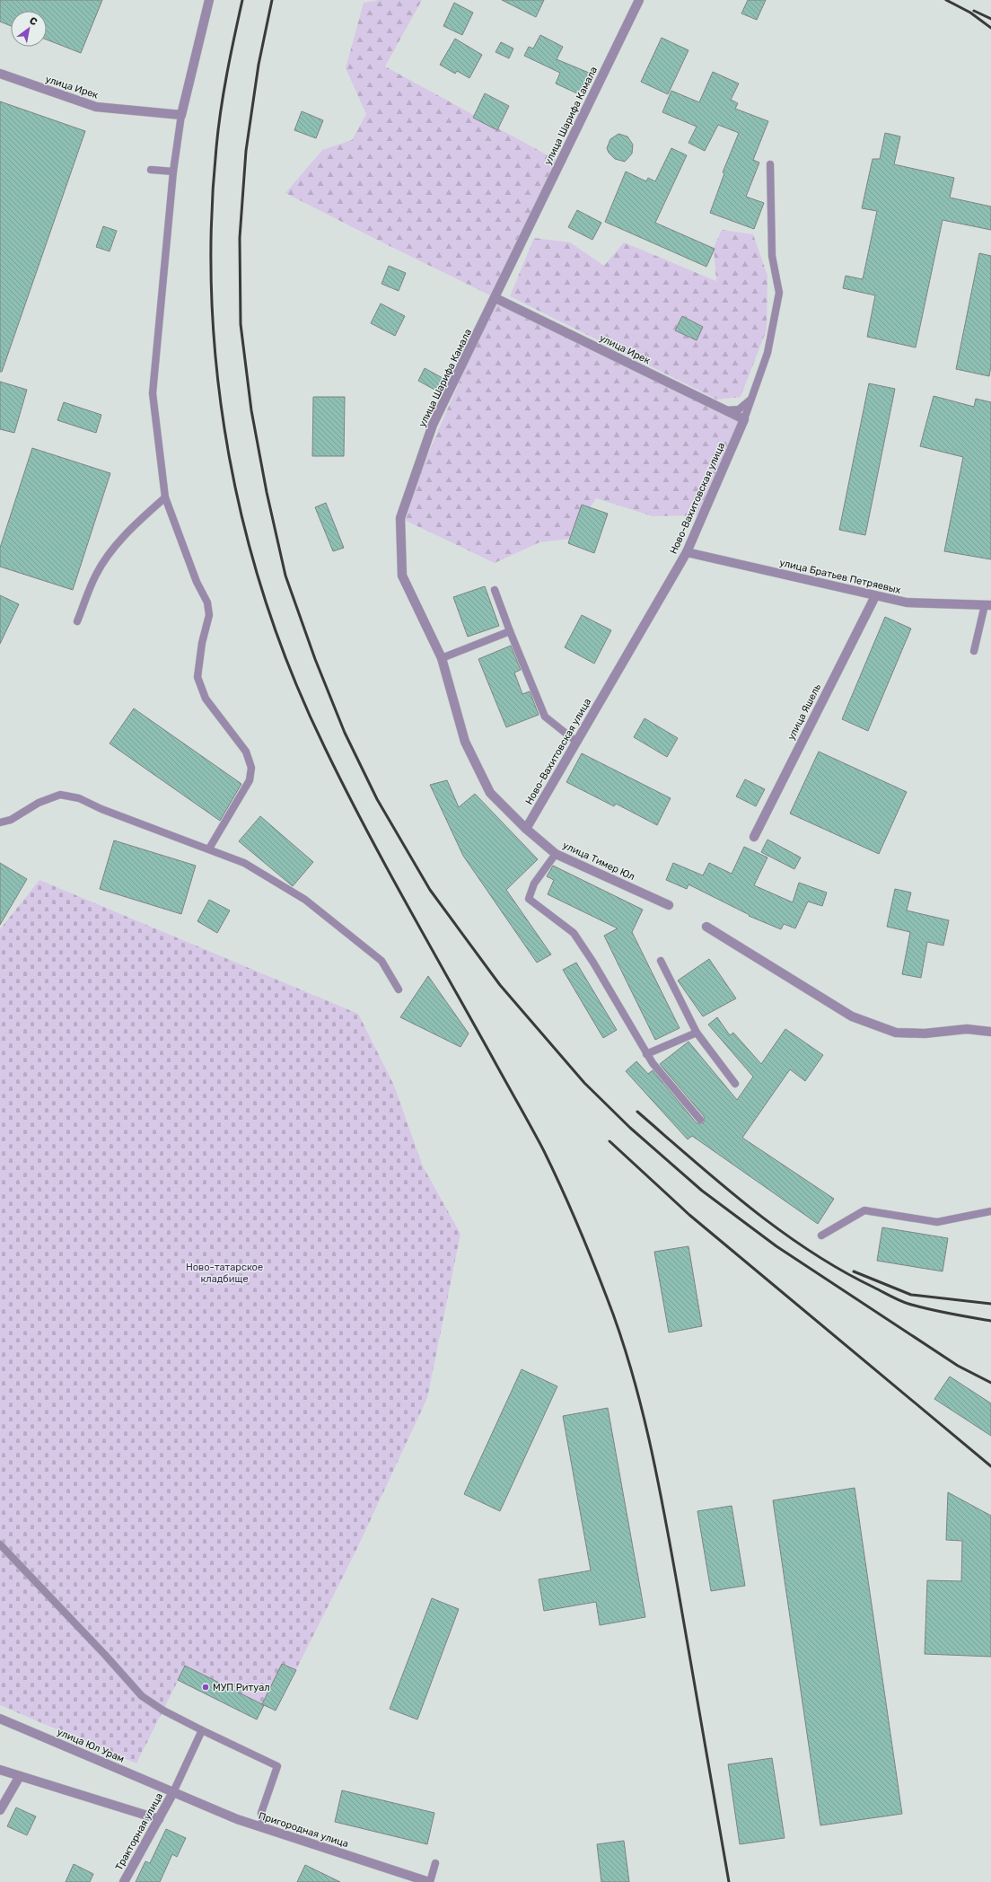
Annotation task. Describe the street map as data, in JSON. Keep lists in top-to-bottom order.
{
  "streets": {
    "street": [
      "улица Ирек",
      "улица Шарифа Камала",
      "Ново-Вахитовская улица",
      "улица Братьев Петряевых",
      "улица Яшель",
      "улица Тимер Юл",
      "улица Юл Урам",
      "Пригородная улица",
      "Тракторная улица"
    ]
  },
  "crossings": [
    ["улица Ирек", "улица Шарифа Камала"],
    ["улица Ирек", "Ново-Вахитовская улица"],
    ["улица Шарифа Камала", "Ново-Вахитовская улица"],
    ["улица Шарифа Камала", "улица Тимер Юл"],
    ["Ново-Вахитовская улица", "улица Братьев Петряевых"],
    ["Ново-Вахитовская улица", "улица Тимер Юл"],
    ["улица Братьев Петряевых", "улица Яшель"],
    ["улица Юл Урам", "Пригородная улица"],
    ["улица Юл Урам", "Тракторная улица"],
    ["Пригородная улица", "Тракторная улица"]
  ],
  "parks": ["Ново-татарское кладбище"],
  "places": ["МУП Ритуал"],
  "north": "top right"
}
